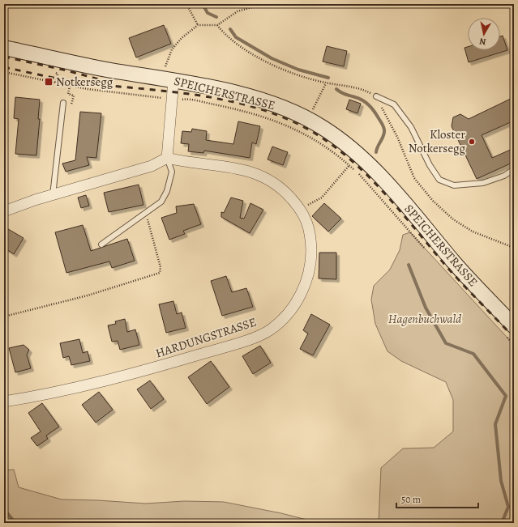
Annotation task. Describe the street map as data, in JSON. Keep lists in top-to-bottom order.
{
  "streets": {
    "main road": ["SPEICHERSTRASSE"],
    "street": ["HARDUNGSTRASSE"]
  },
  "parks": ["Hagenbuchwald"],
  "places": {
    "transit": ["Notkersegg"],
    "other": ["Kloster Notkersegg"]
  },
  "scale_bar": "50 m",
  "north": "bottom"
}
